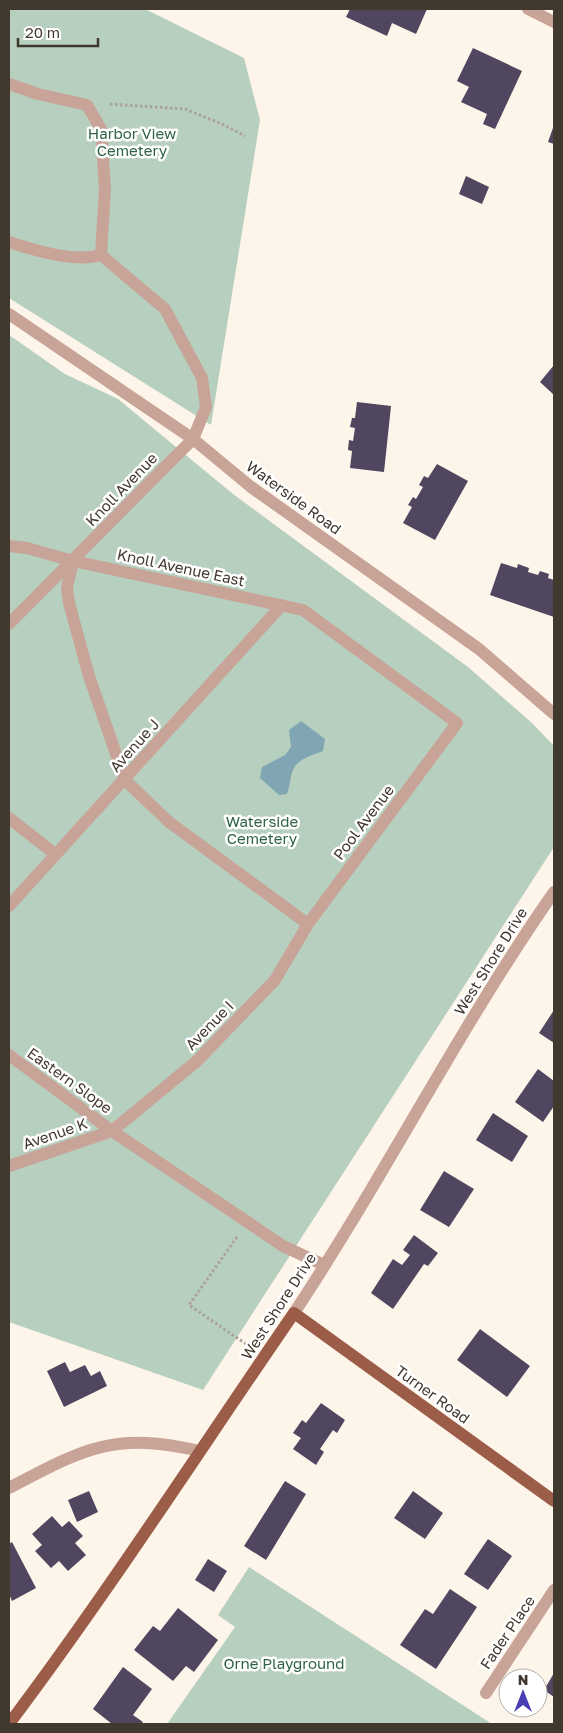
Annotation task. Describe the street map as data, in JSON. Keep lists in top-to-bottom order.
{
  "streets": {
    "main road": ["West Shore Drive", "Turner Road"],
    "street": [
      "Knoll Avenue",
      "Waterside Road",
      "Knoll Avenue East",
      "Avenue J",
      "Pool Avenue",
      "Avenue I",
      "Eastern Slope",
      "Avenue K",
      "Fader Place"
    ]
  },
  "crossings": [
    ["Knoll Avenue", "Waterside Road"],
    ["Knoll Avenue", "Knoll Avenue East"],
    ["Knoll Avenue East", "Avenue J"],
    ["Knoll Avenue East", "Pool Avenue"],
    ["Avenue J", "Pool Avenue"],
    ["Pool Avenue", "Avenue I"],
    ["West Shore Drive", "Turner Road"],
    ["Avenue I", "Eastern Slope"],
    ["Avenue I", "Avenue K"],
    ["Eastern Slope", "Avenue K"]
  ],
  "parks": ["Harbor View Cemetery", "Waterside Cemetery", "Orne Playground"],
  "scale_bar": "20 m",
  "north": "top"
}
